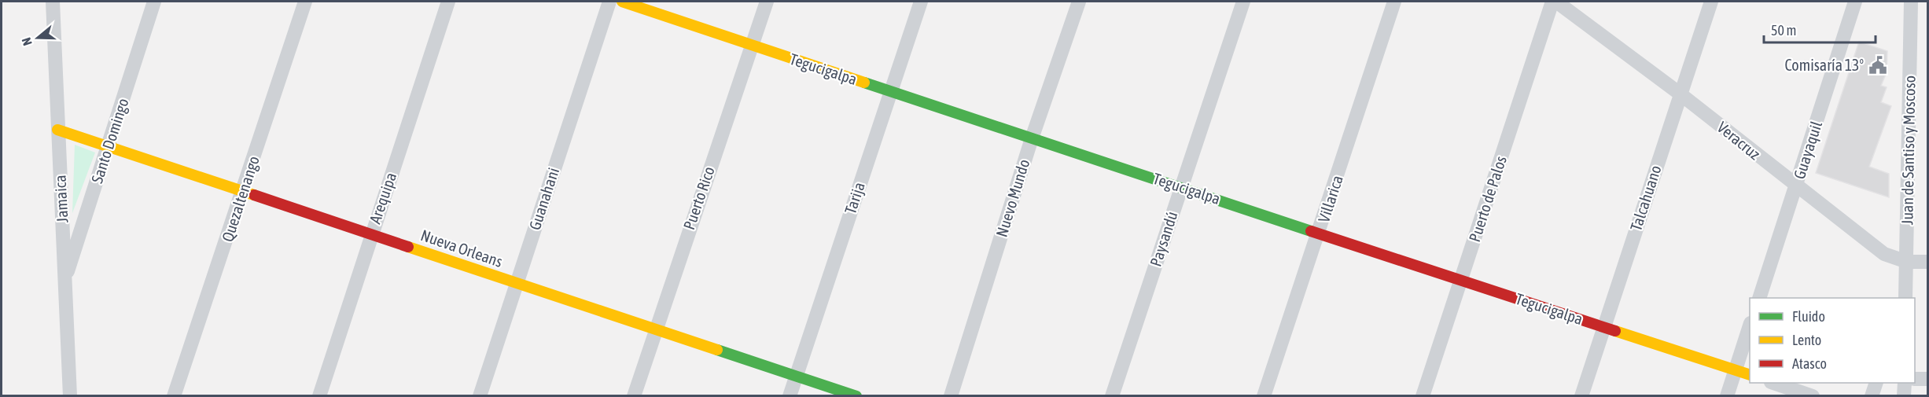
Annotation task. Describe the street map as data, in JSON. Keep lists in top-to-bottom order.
{
  "streets": {
    "street": [
      "Tegucigalpa",
      "Santo Domingo",
      "Veracruz",
      "Guayaquil",
      "Juan de Santiso y Moscoso",
      "Arequipa",
      "Puerto Rico",
      "Tarija",
      "Nuevo Mundo",
      "Talcahuano",
      "Jamaica",
      "Quezaltenango",
      "Guanahani",
      "Villarica",
      "Puerto de Palos",
      "Paysandú",
      "Nueva Orleans"
    ]
  },
  "crossings": [
    ["Tegucigalpa", "Puerto Rico"],
    ["Tegucigalpa", "Tarija"],
    ["Tegucigalpa", "Nuevo Mundo"],
    ["Tegucigalpa", "Talcahuano"],
    ["Tegucigalpa", "Villarica"],
    ["Tegucigalpa", "Puerto de Palos"],
    ["Tegucigalpa", "Paysandú"],
    ["Santo Domingo", "Jamaica"],
    ["Santo Domingo", "Nueva Orleans"],
    ["Veracruz", "Guayaquil"],
    ["Veracruz", "Juan de Santiso y Moscoso"],
    ["Veracruz", "Talcahuano"],
    ["Arequipa", "Nueva Orleans"],
    ["Puerto Rico", "Nueva Orleans"],
    ["Tarija", "Nueva Orleans"],
    ["Jamaica", "Nueva Orleans"],
    ["Quezaltenango", "Nueva Orleans"],
    ["Guanahani", "Nueva Orleans"]
  ],
  "places": {
    "public building": ["Comisaría 13°"]
  },
  "legend": ["Fluido", "Lento", "Atasco"],
  "scale_bar": "50 m",
  "north": "left"
}
